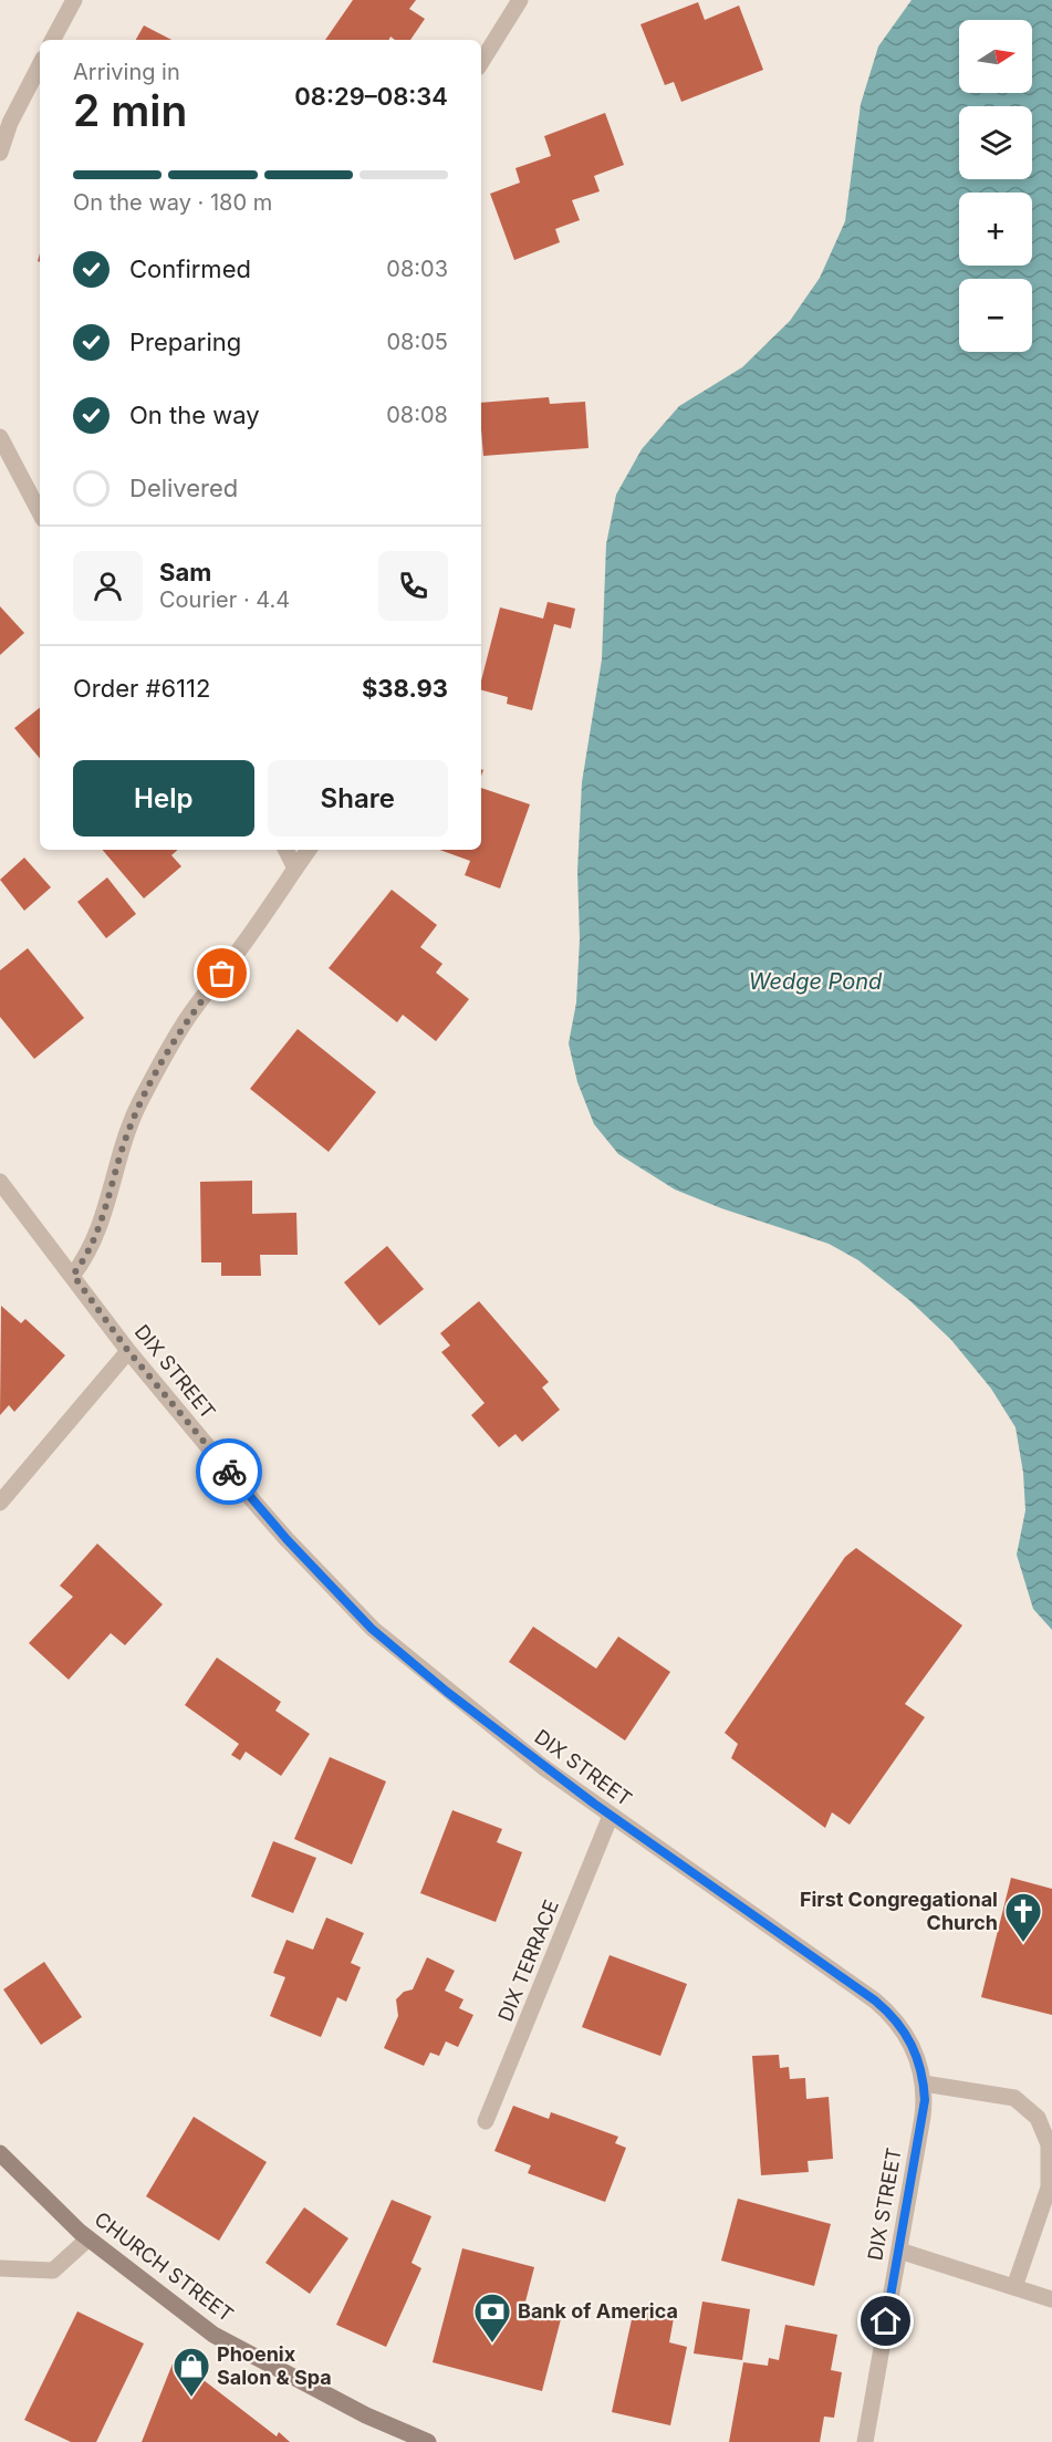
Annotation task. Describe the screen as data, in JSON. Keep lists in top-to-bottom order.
{
  "streets": {
    "main road": ["CHURCH STREET"],
    "street": ["DIX STREET", "DIX TERRACE"]
  },
  "crossings": [
    ["DIX STREET", "DIX TERRACE"]
  ],
  "water": ["Wedge Pond"],
  "places": {
    "church": ["First Congregational Church"],
    "bank": ["Bank of America"],
    "shop": ["Phoenix Salon & Spa"]
  },
  "north": "right",
  "page": {
    "map_buttons": ["+", "−"],
    "heading": ["2 min", "Arriving in", "08:29–08:34"],
    "panel": [
      "Sam",
      "Courier · 4.4",
      "Order #6112",
      "$38.93"
    ],
    "bar": "On the way · 180 m",
    "list": [
      ["Confirmed", "08:03"],
      ["Preparing", "08:05"],
      ["On the way", "08:08"],
      "Delivered"
    ],
    "buttons": ["Help", "Share"]
  }
}
